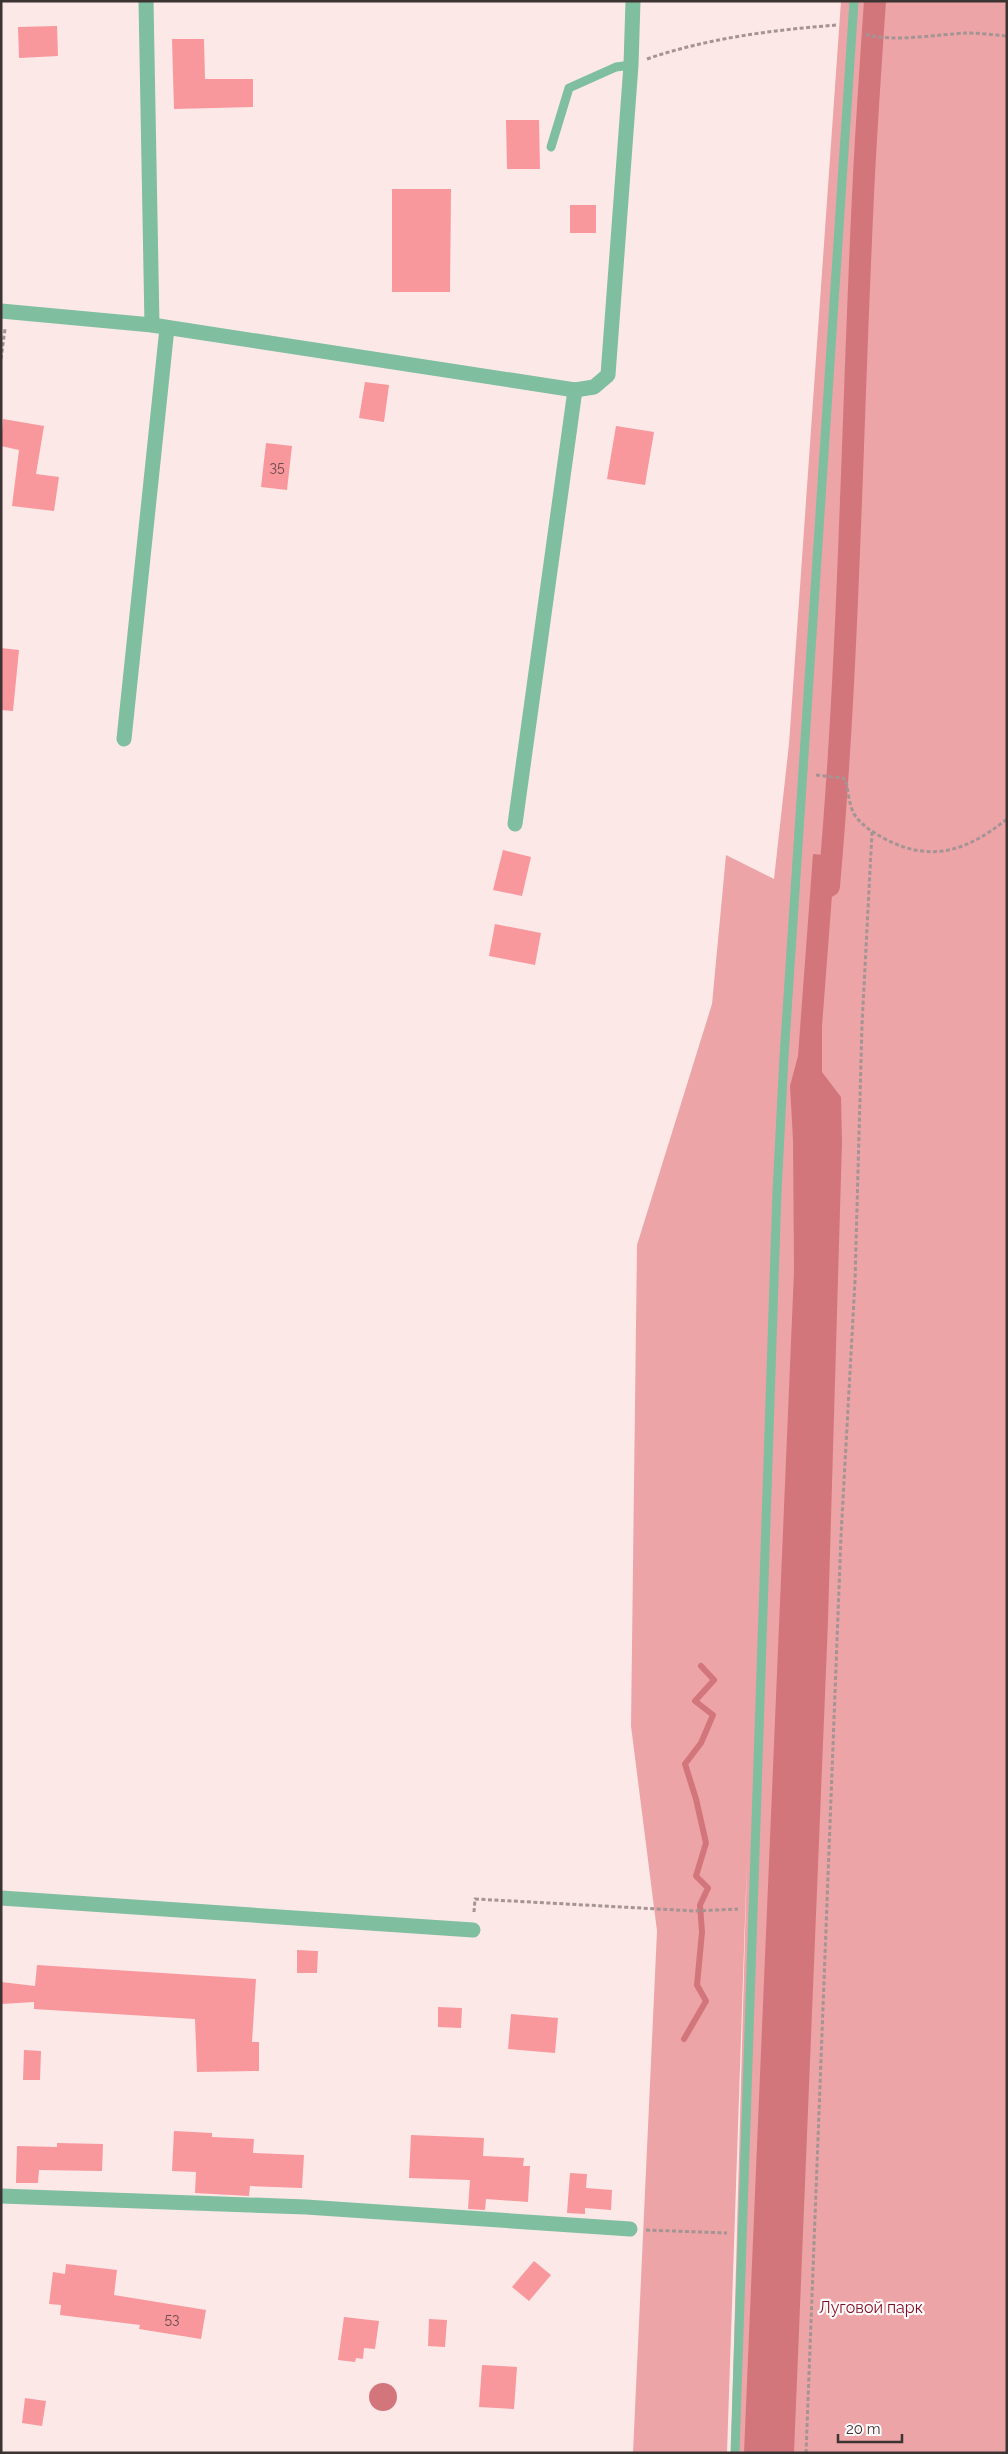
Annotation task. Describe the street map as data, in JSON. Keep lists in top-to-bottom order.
{
  "parks": ["Луговой парк"],
  "house_numbers": ["35", "53"],
  "scale_bar": "20 m"
}
